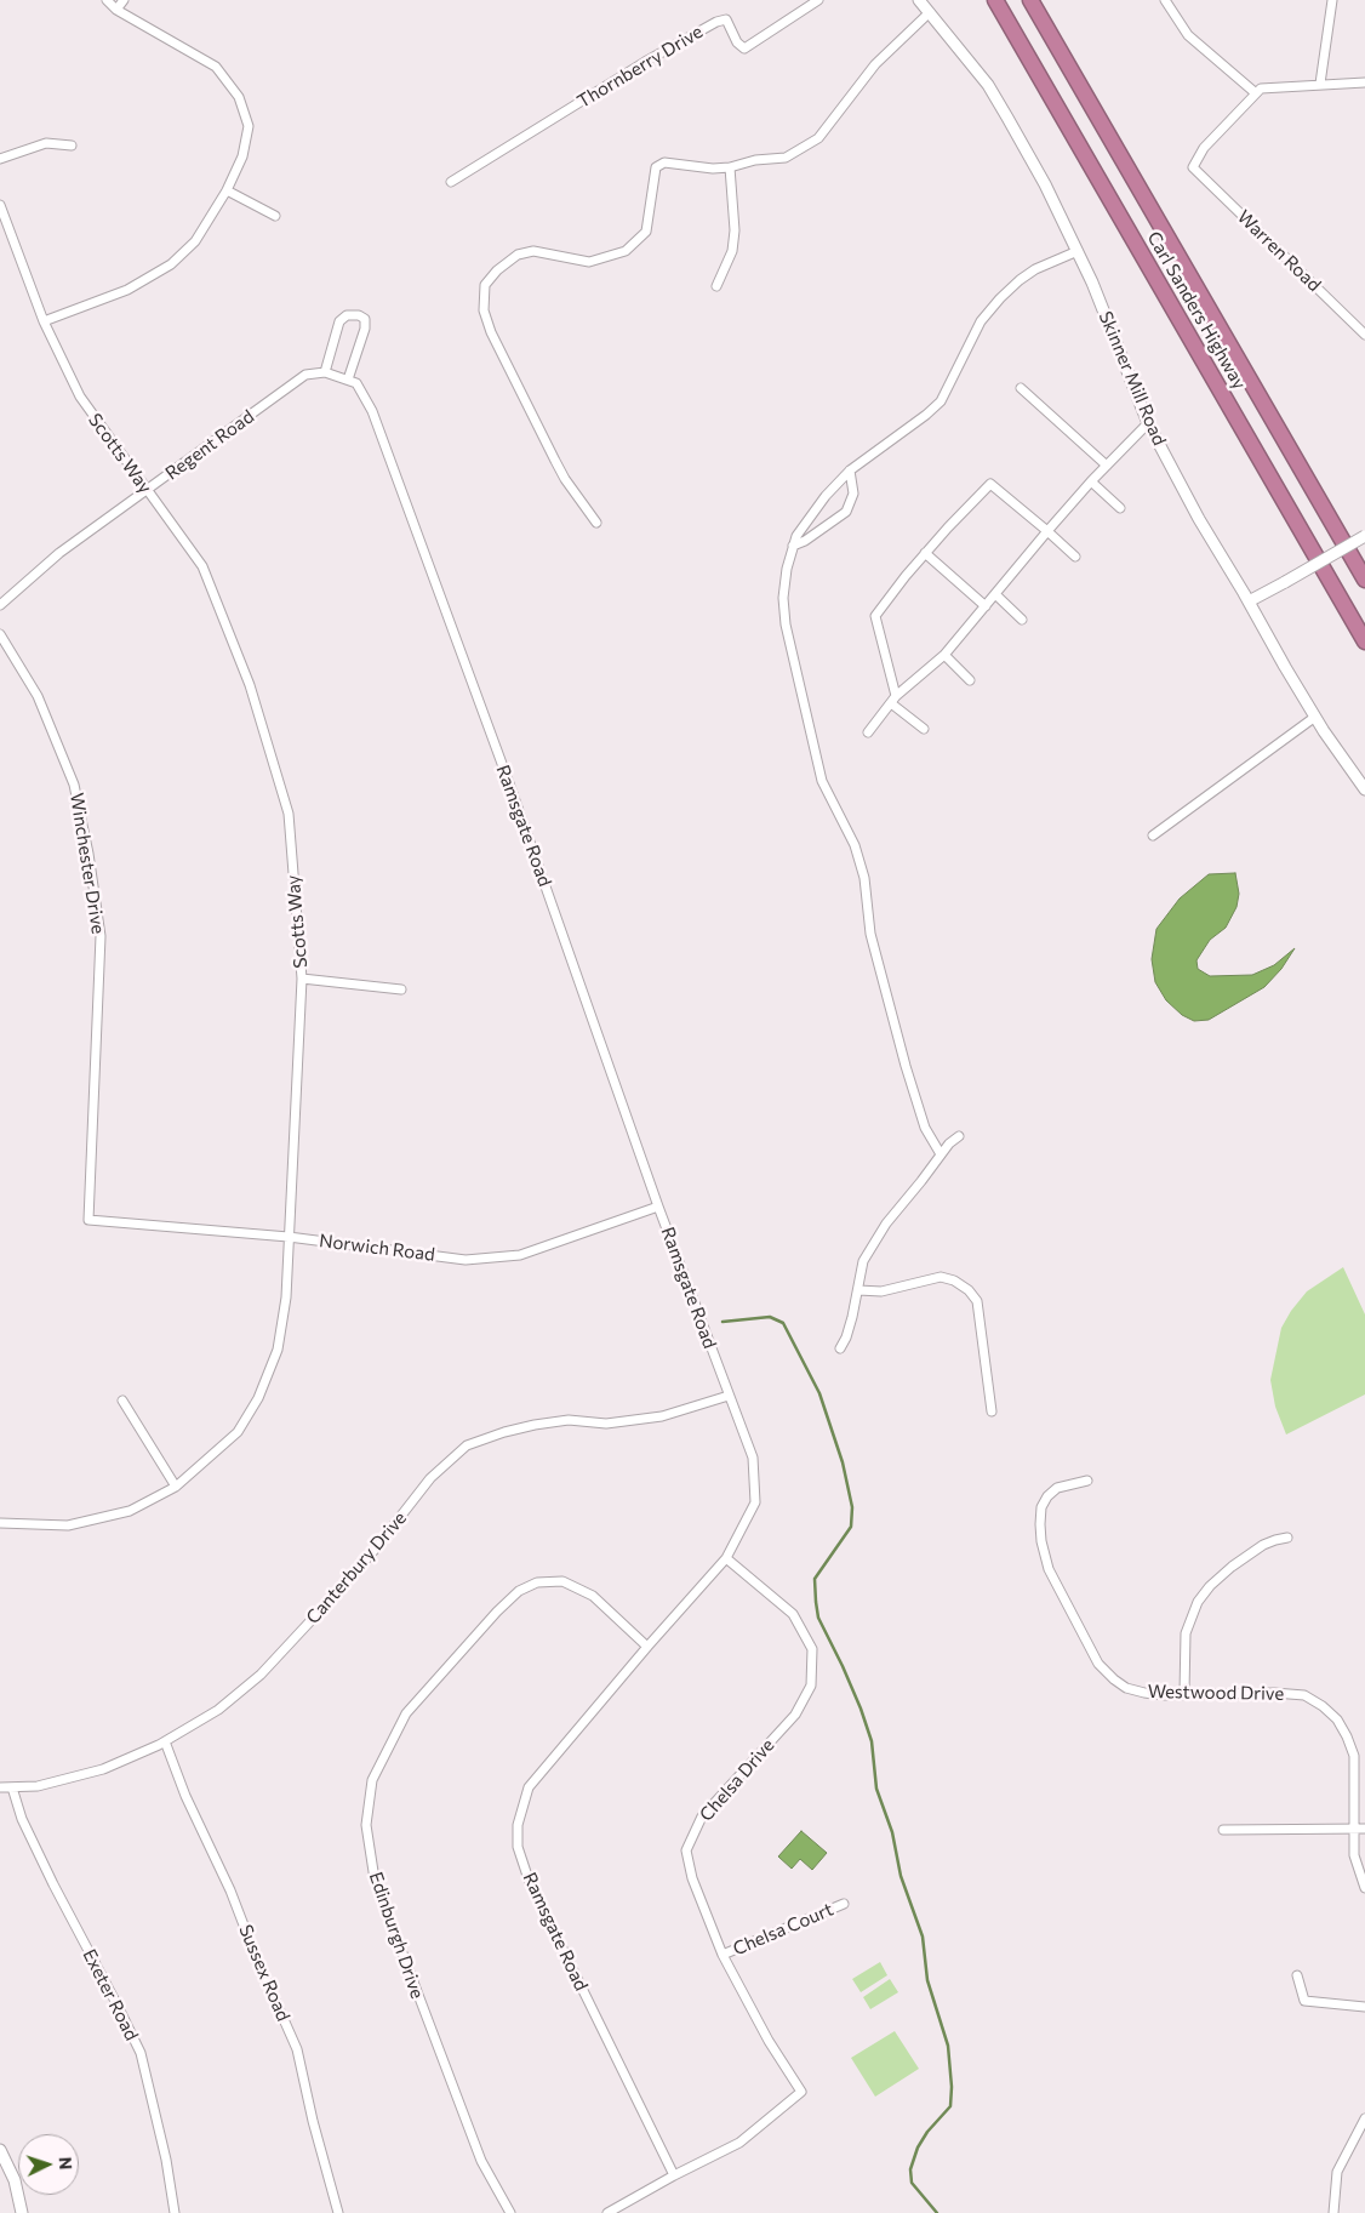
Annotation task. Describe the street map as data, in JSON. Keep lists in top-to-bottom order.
{
  "streets": {
    "highway": ["Carl Sanders Highway"],
    "street": [
      "Thornberry Drive",
      "Warren Road",
      "Skinner Mill Road",
      "Regent Road",
      "Scotts Way",
      "Ramsgate Road",
      "Winchester Drive",
      "Norwich Road",
      "Canterbury Drive",
      "Westwood Drive",
      "Chelsa Drive",
      "Chelsa Court",
      "Edinburgh Drive",
      "Sussex Road",
      "Exeter Road"
    ]
  },
  "crossings": [
    ["Regent Road", "Scotts Way"],
    ["Regent Road", "Ramsgate Road"],
    ["Scotts Way", "Norwich Road"],
    ["Ramsgate Road", "Norwich Road"],
    ["Ramsgate Road", "Canterbury Drive"],
    ["Ramsgate Road", "Chelsa Drive"],
    ["Ramsgate Road", "Edinburgh Drive"],
    ["Winchester Drive", "Norwich Road"],
    ["Canterbury Drive", "Sussex Road"],
    ["Canterbury Drive", "Exeter Road"],
    ["Chelsa Drive", "Chelsa Court"]
  ],
  "north": "right"
}
